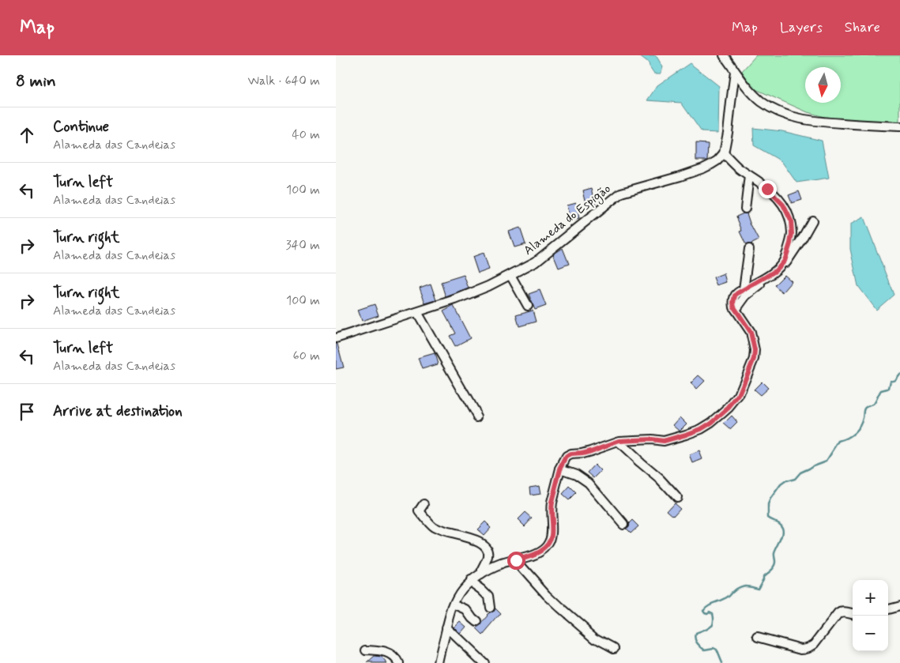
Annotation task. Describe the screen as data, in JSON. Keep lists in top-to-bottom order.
{
  "streets": {
    "street": ["Alameda do Espigão"]
  },
  "north": "bottom",
  "page": {
    "header": "Map",
    "nav": ["Map", "Layers", "Share"],
    "heading": ["8 min", "Walk · 640 m"],
    "list": [
      ["Continue", "Alameda das Candeias", "40 m"],
      ["Turn left", "Alameda das Candeias", "100 m"],
      ["Turn right", "Alameda das Candeias", "340 m"],
      ["Turn right", "Alameda das Candeias", "100 m"],
      ["Turn left", "Alameda das Candeias", "60 m"],
      "Arrive at destination"
    ],
    "map_buttons": ["+", "−"]
  }
}
